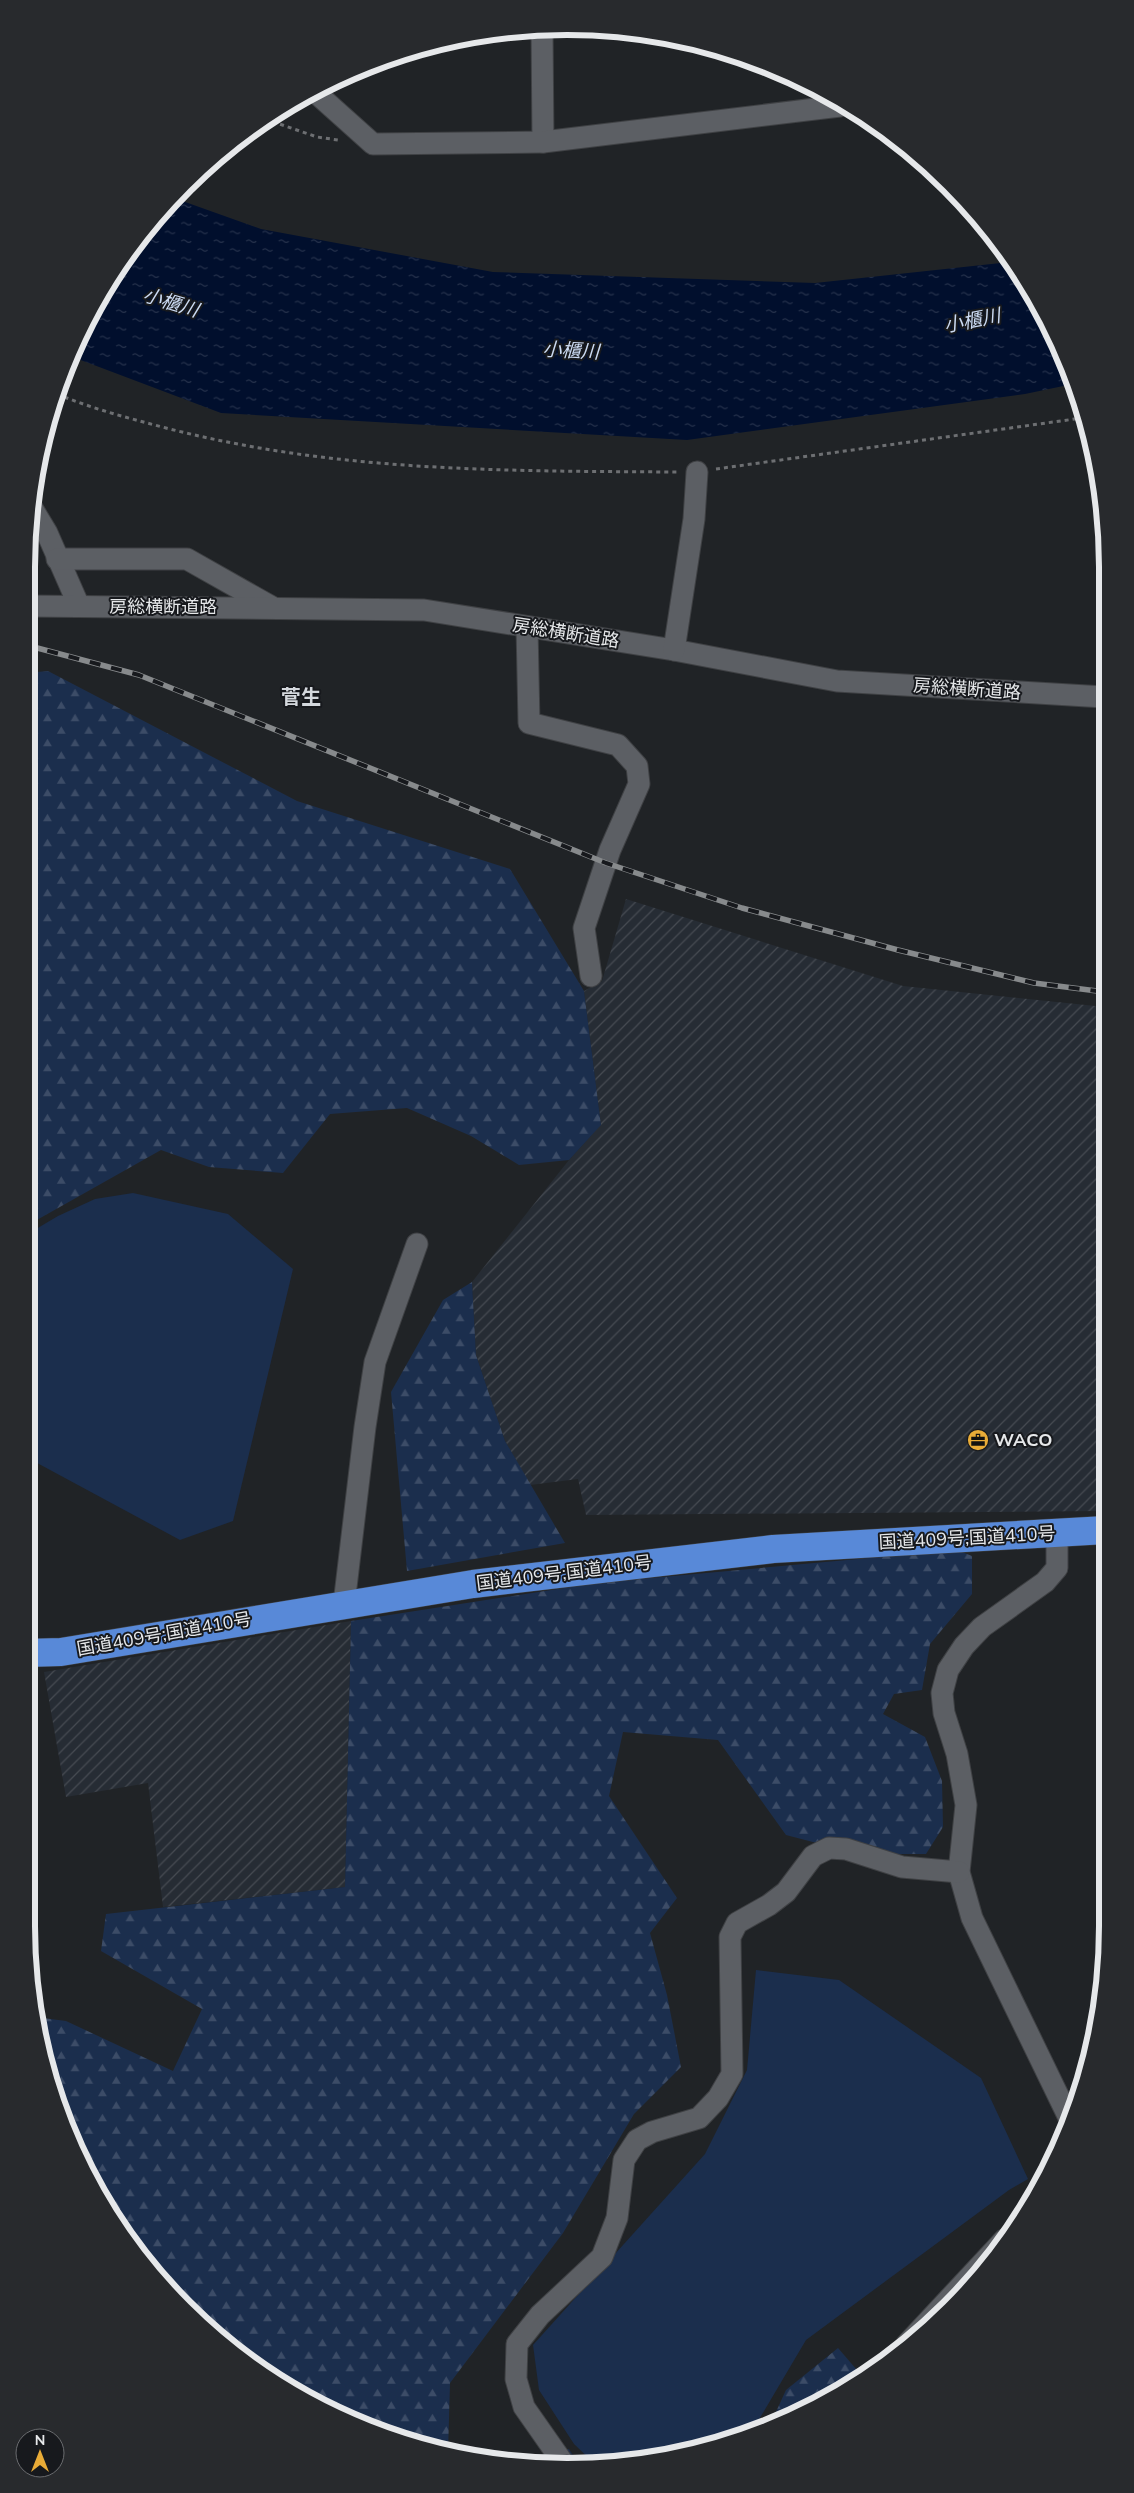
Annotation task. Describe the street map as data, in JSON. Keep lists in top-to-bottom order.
{
  "streets": {
    "highway": ["国道409号;国道410号"],
    "street": ["房総横断道路"]
  },
  "districts": ["菅生"],
  "water": ["小櫃川"],
  "places": {
    "office": ["WACO"]
  },
  "north": "top"
}
